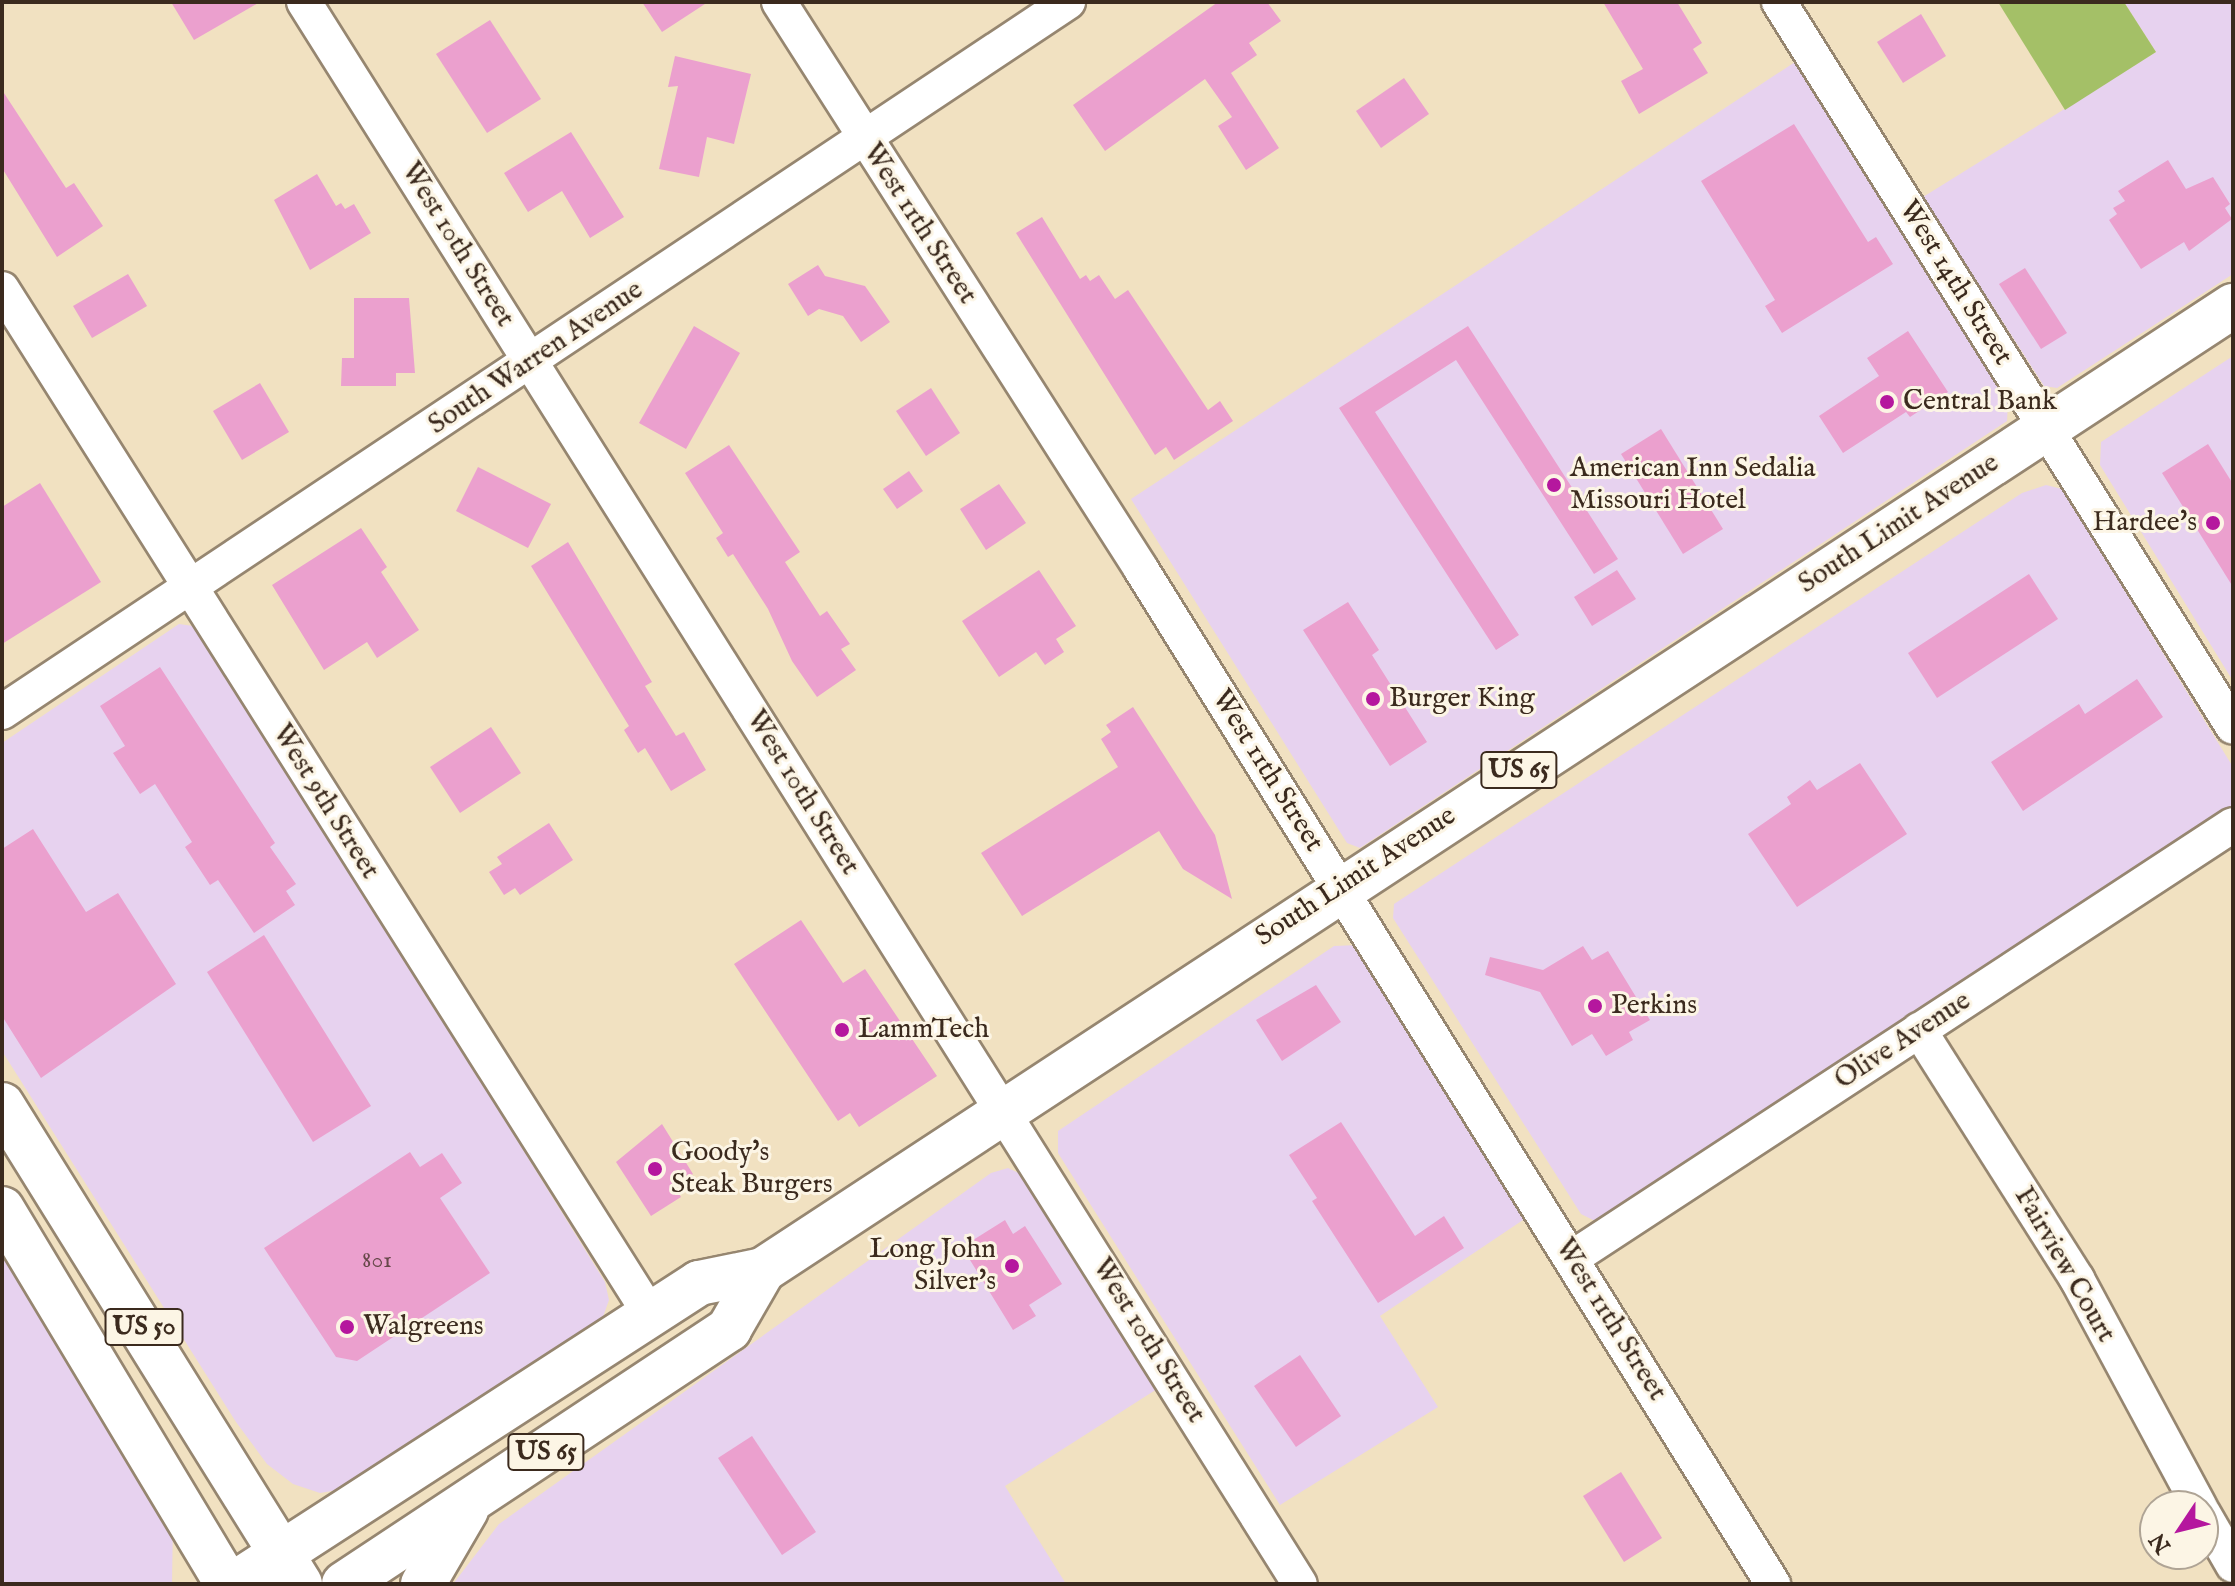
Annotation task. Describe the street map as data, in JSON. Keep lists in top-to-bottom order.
{
  "streets": {
    "highway": ["South Limit Avenue", "US 65", "US 50"],
    "street": [
      "West 11th Street",
      "West 10th Street",
      "West 14th Street",
      "South Warren Avenue",
      "West 9th Street",
      "Olive Avenue",
      "Fairview Court"
    ]
  },
  "crossings": [
    ["West 11th Street", "South Warren Avenue"],
    ["West 11th Street", "South Limit Avenue"],
    ["West 11th Street", "Olive Avenue"],
    ["West 10th Street", "South Warren Avenue"],
    ["West 10th Street", "South Limit Avenue"],
    ["West 14th Street", "South Limit Avenue"],
    ["South Warren Avenue", "West 9th Street"],
    ["South Limit Avenue", "West 9th Street"],
    ["South Limit Avenue", "US 50"],
    ["Olive Avenue", "Fairview Court"]
  ],
  "places": [
    "Central Bank",
    "American Inn Sedalia Missouri Hotel",
    "Hardee's",
    "Burger King",
    "Perkins",
    "LammTech",
    "Goody's Steak Burgers",
    "Long John Silver's",
    "Walgreens"
  ],
  "house_numbers": ["801"],
  "north": "bottom left"
}
